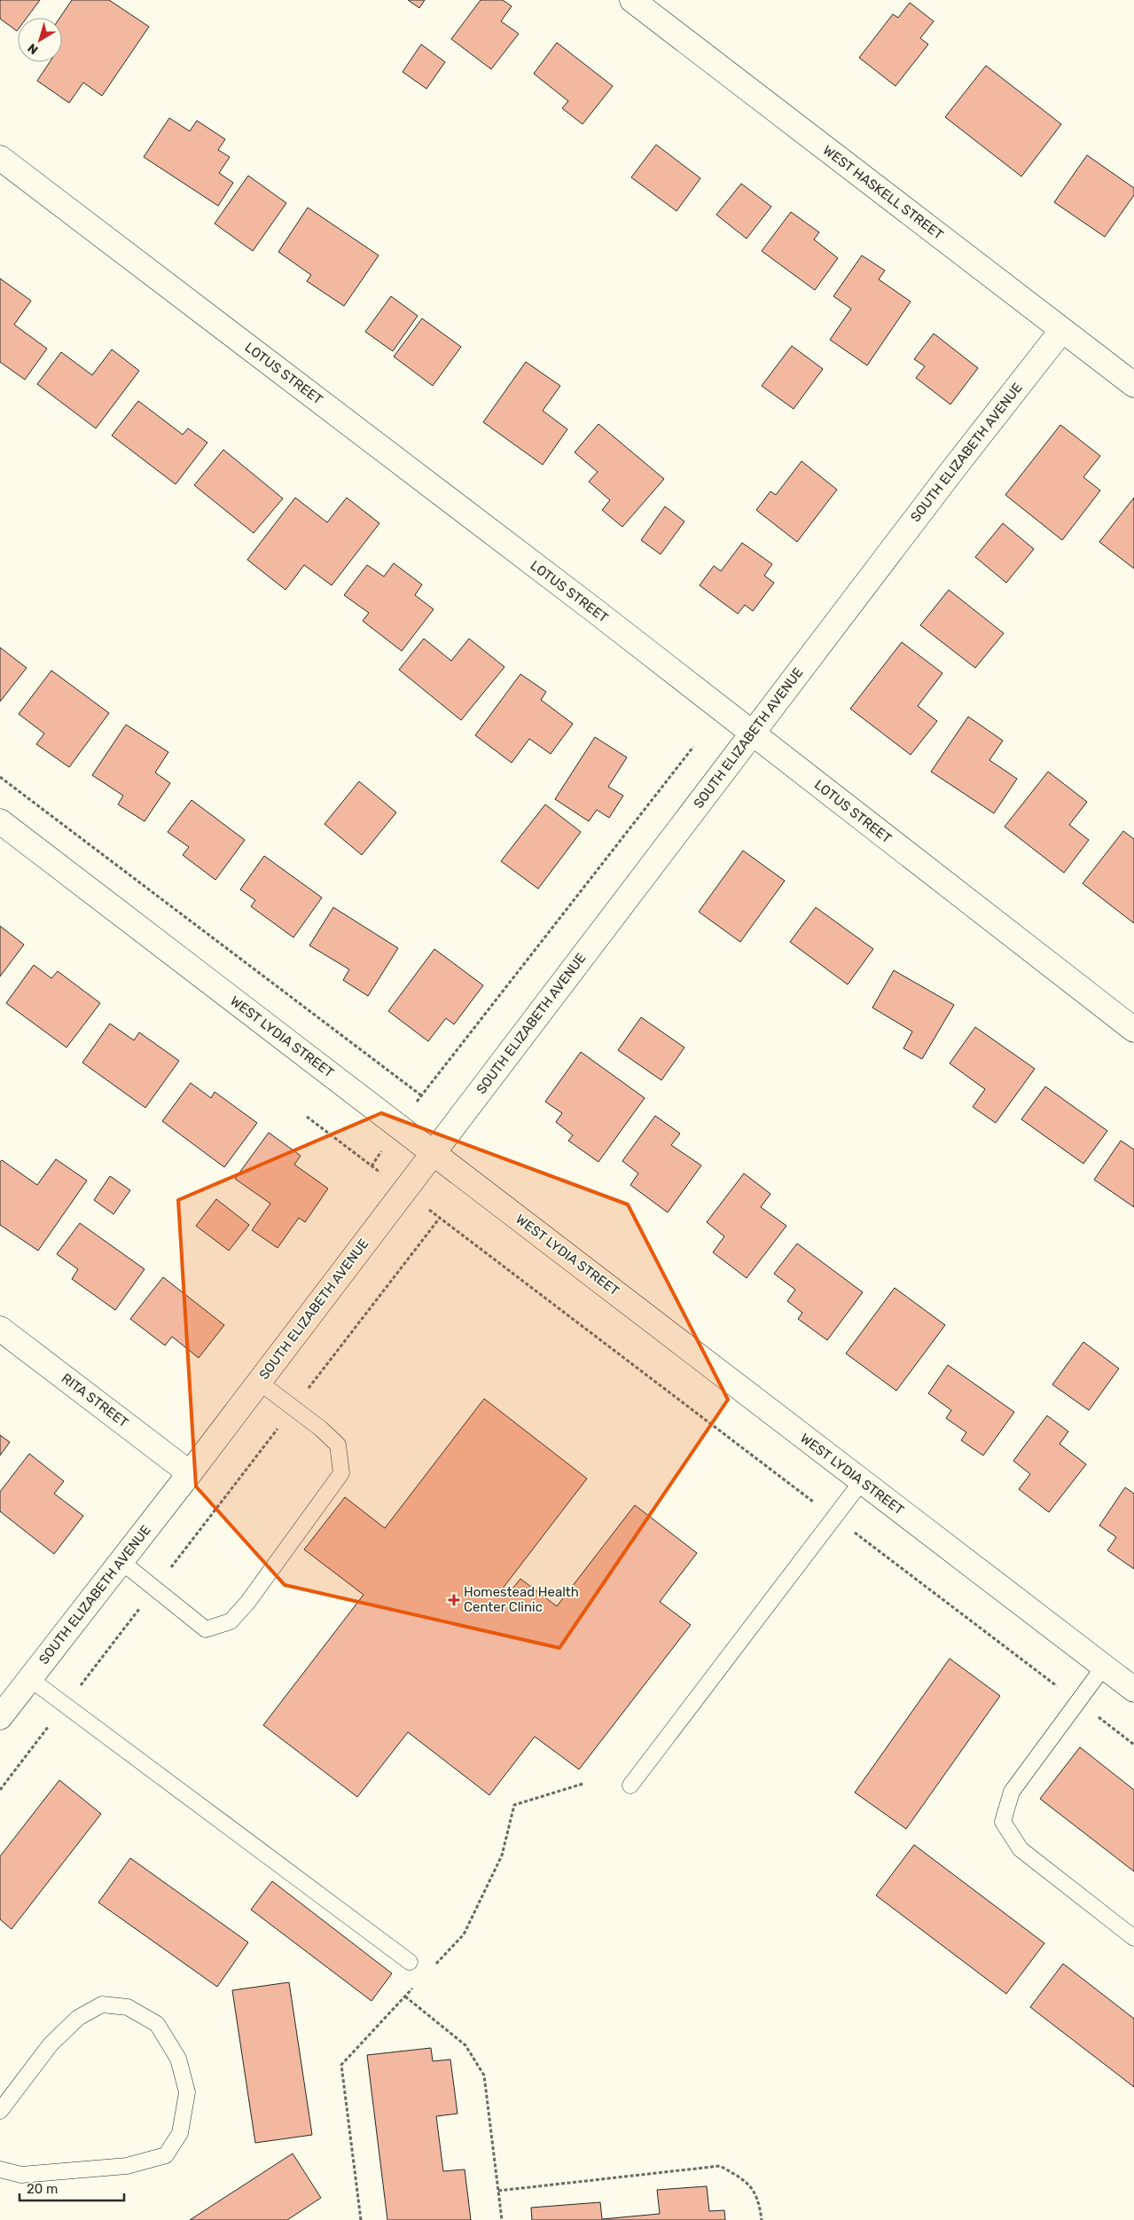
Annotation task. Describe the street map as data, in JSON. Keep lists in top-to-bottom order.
{
  "streets": {
    "street": [
      "WEST HASKELL STREET",
      "LOTUS STREET",
      "SOUTH ELIZABETH AVENUE",
      "WEST LYDIA STREET",
      "RITA STREET"
    ]
  },
  "crossings": [
    ["WEST HASKELL STREET", "SOUTH ELIZABETH AVENUE"],
    ["LOTUS STREET", "SOUTH ELIZABETH AVENUE"],
    ["SOUTH ELIZABETH AVENUE", "WEST LYDIA STREET"],
    ["SOUTH ELIZABETH AVENUE", "RITA STREET"]
  ],
  "places": {
    "health": ["Homestead Health Center Clinic"]
  },
  "scale_bar": "20 m",
  "north": "bottom left"
}
